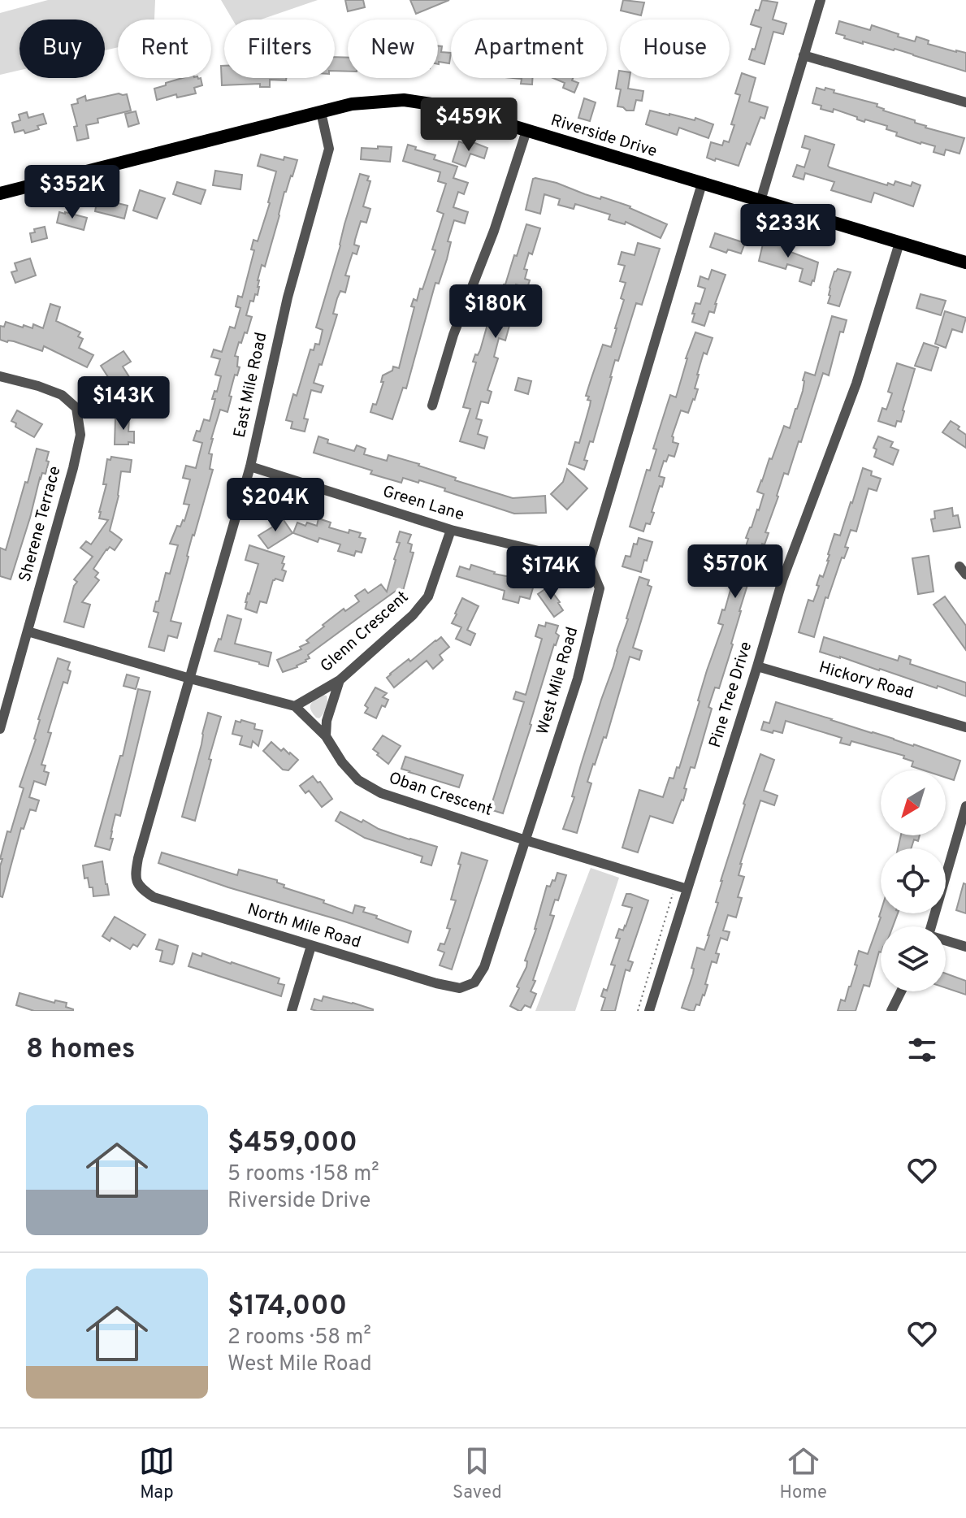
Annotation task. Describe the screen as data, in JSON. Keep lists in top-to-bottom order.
{
  "streets": {
    "main road": ["Riverside Drive"],
    "street": [
      "East Mile Road",
      "Green Lane",
      "Sherene Terrace",
      "Glenn Crescent",
      "West Mile Road",
      "Hickory Road",
      "Pine Tree Drive",
      "Oban Crescent",
      "North Mile Road"
    ]
  },
  "crossings": [
    ["Riverside Drive", "East Mile Road"],
    ["Riverside Drive", "Pine Tree Drive"],
    ["East Mile Road", "Green Lane"],
    ["East Mile Road", "Oban Crescent"],
    ["East Mile Road", "North Mile Road"],
    ["Green Lane", "Glenn Crescent"],
    ["Green Lane", "West Mile Road"],
    ["Sherene Terrace", "Oban Crescent"],
    ["Glenn Crescent", "Oban Crescent"],
    ["West Mile Road", "Oban Crescent"],
    ["West Mile Road", "North Mile Road"],
    ["Hickory Road", "Pine Tree Drive"],
    ["Pine Tree Drive", "Oban Crescent"]
  ],
  "north": "bottom left",
  "page": {
    "chip": [
      "Buy",
      "Rent",
      "Filters",
      "New",
      "Apartment",
      "House"
    ],
    "price": [
      "$459K",
      "$352K",
      "$233K",
      "$180K",
      "$143K",
      "$204K",
      "$570K",
      "$174K"
    ],
    "heading": "8 homes",
    "list": [
      {
        "name": "$459,000",
        "note": "5 rooms · 158 m² · Riverside Drive"
      },
      {
        "name": "$174,000",
        "note": "2 rooms · 58 m² · West Mile Road"
      }
    ],
    "tabs": ["Map", "Saved", "Home"]
  }
}
